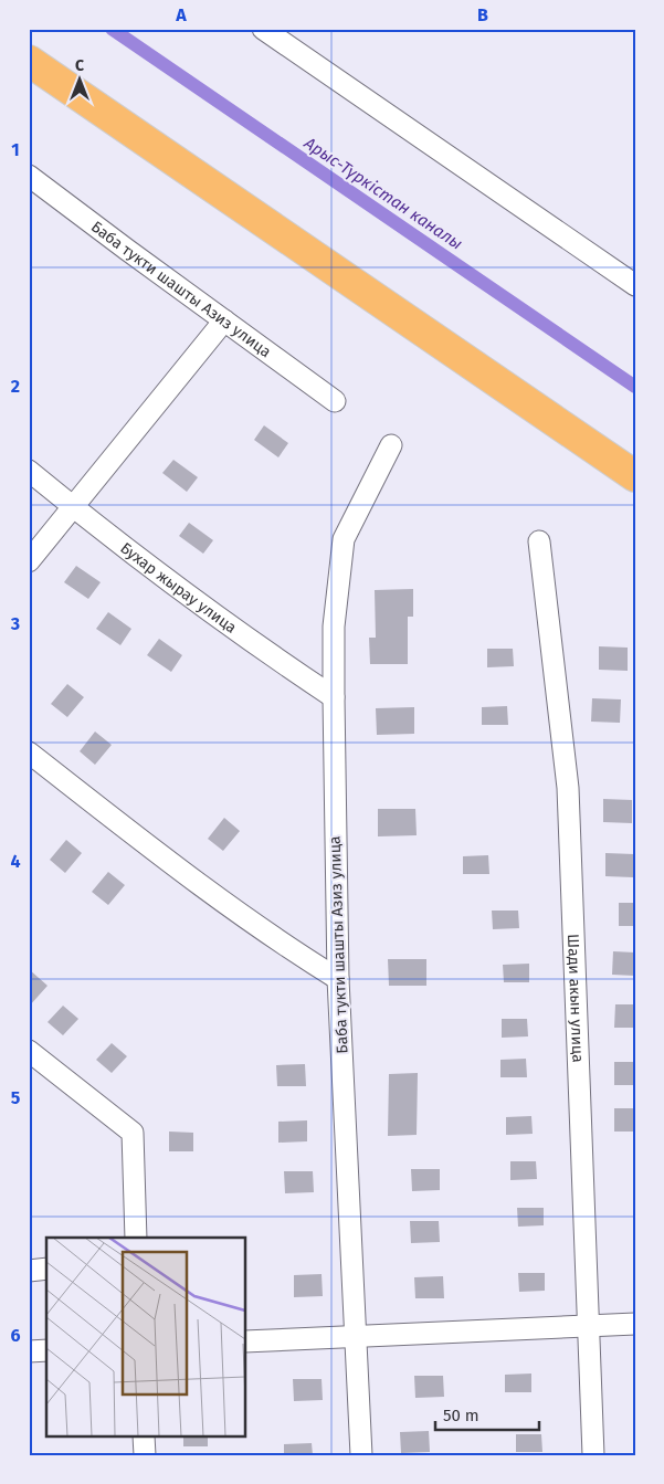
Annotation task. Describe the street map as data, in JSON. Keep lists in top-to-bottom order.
{
  "streets": {
    "street": ["Баба тукти шашты Азиз улица", "Бухар жырау улица", "Шади акын улица"]
  },
  "crossings": [
    ["Баба тукти шашты Азиз улица", "Бухар жырау улица"]
  ],
  "water": ["Арыс-Түркістан каналы"],
  "scale_bar": "50 m",
  "north": "top",
  "grid": {
    "columns": ["A", "B"],
    "rows": [
      "1",
      "2",
      "3",
      "4",
      "5",
      "6"
    ]
  }
}
